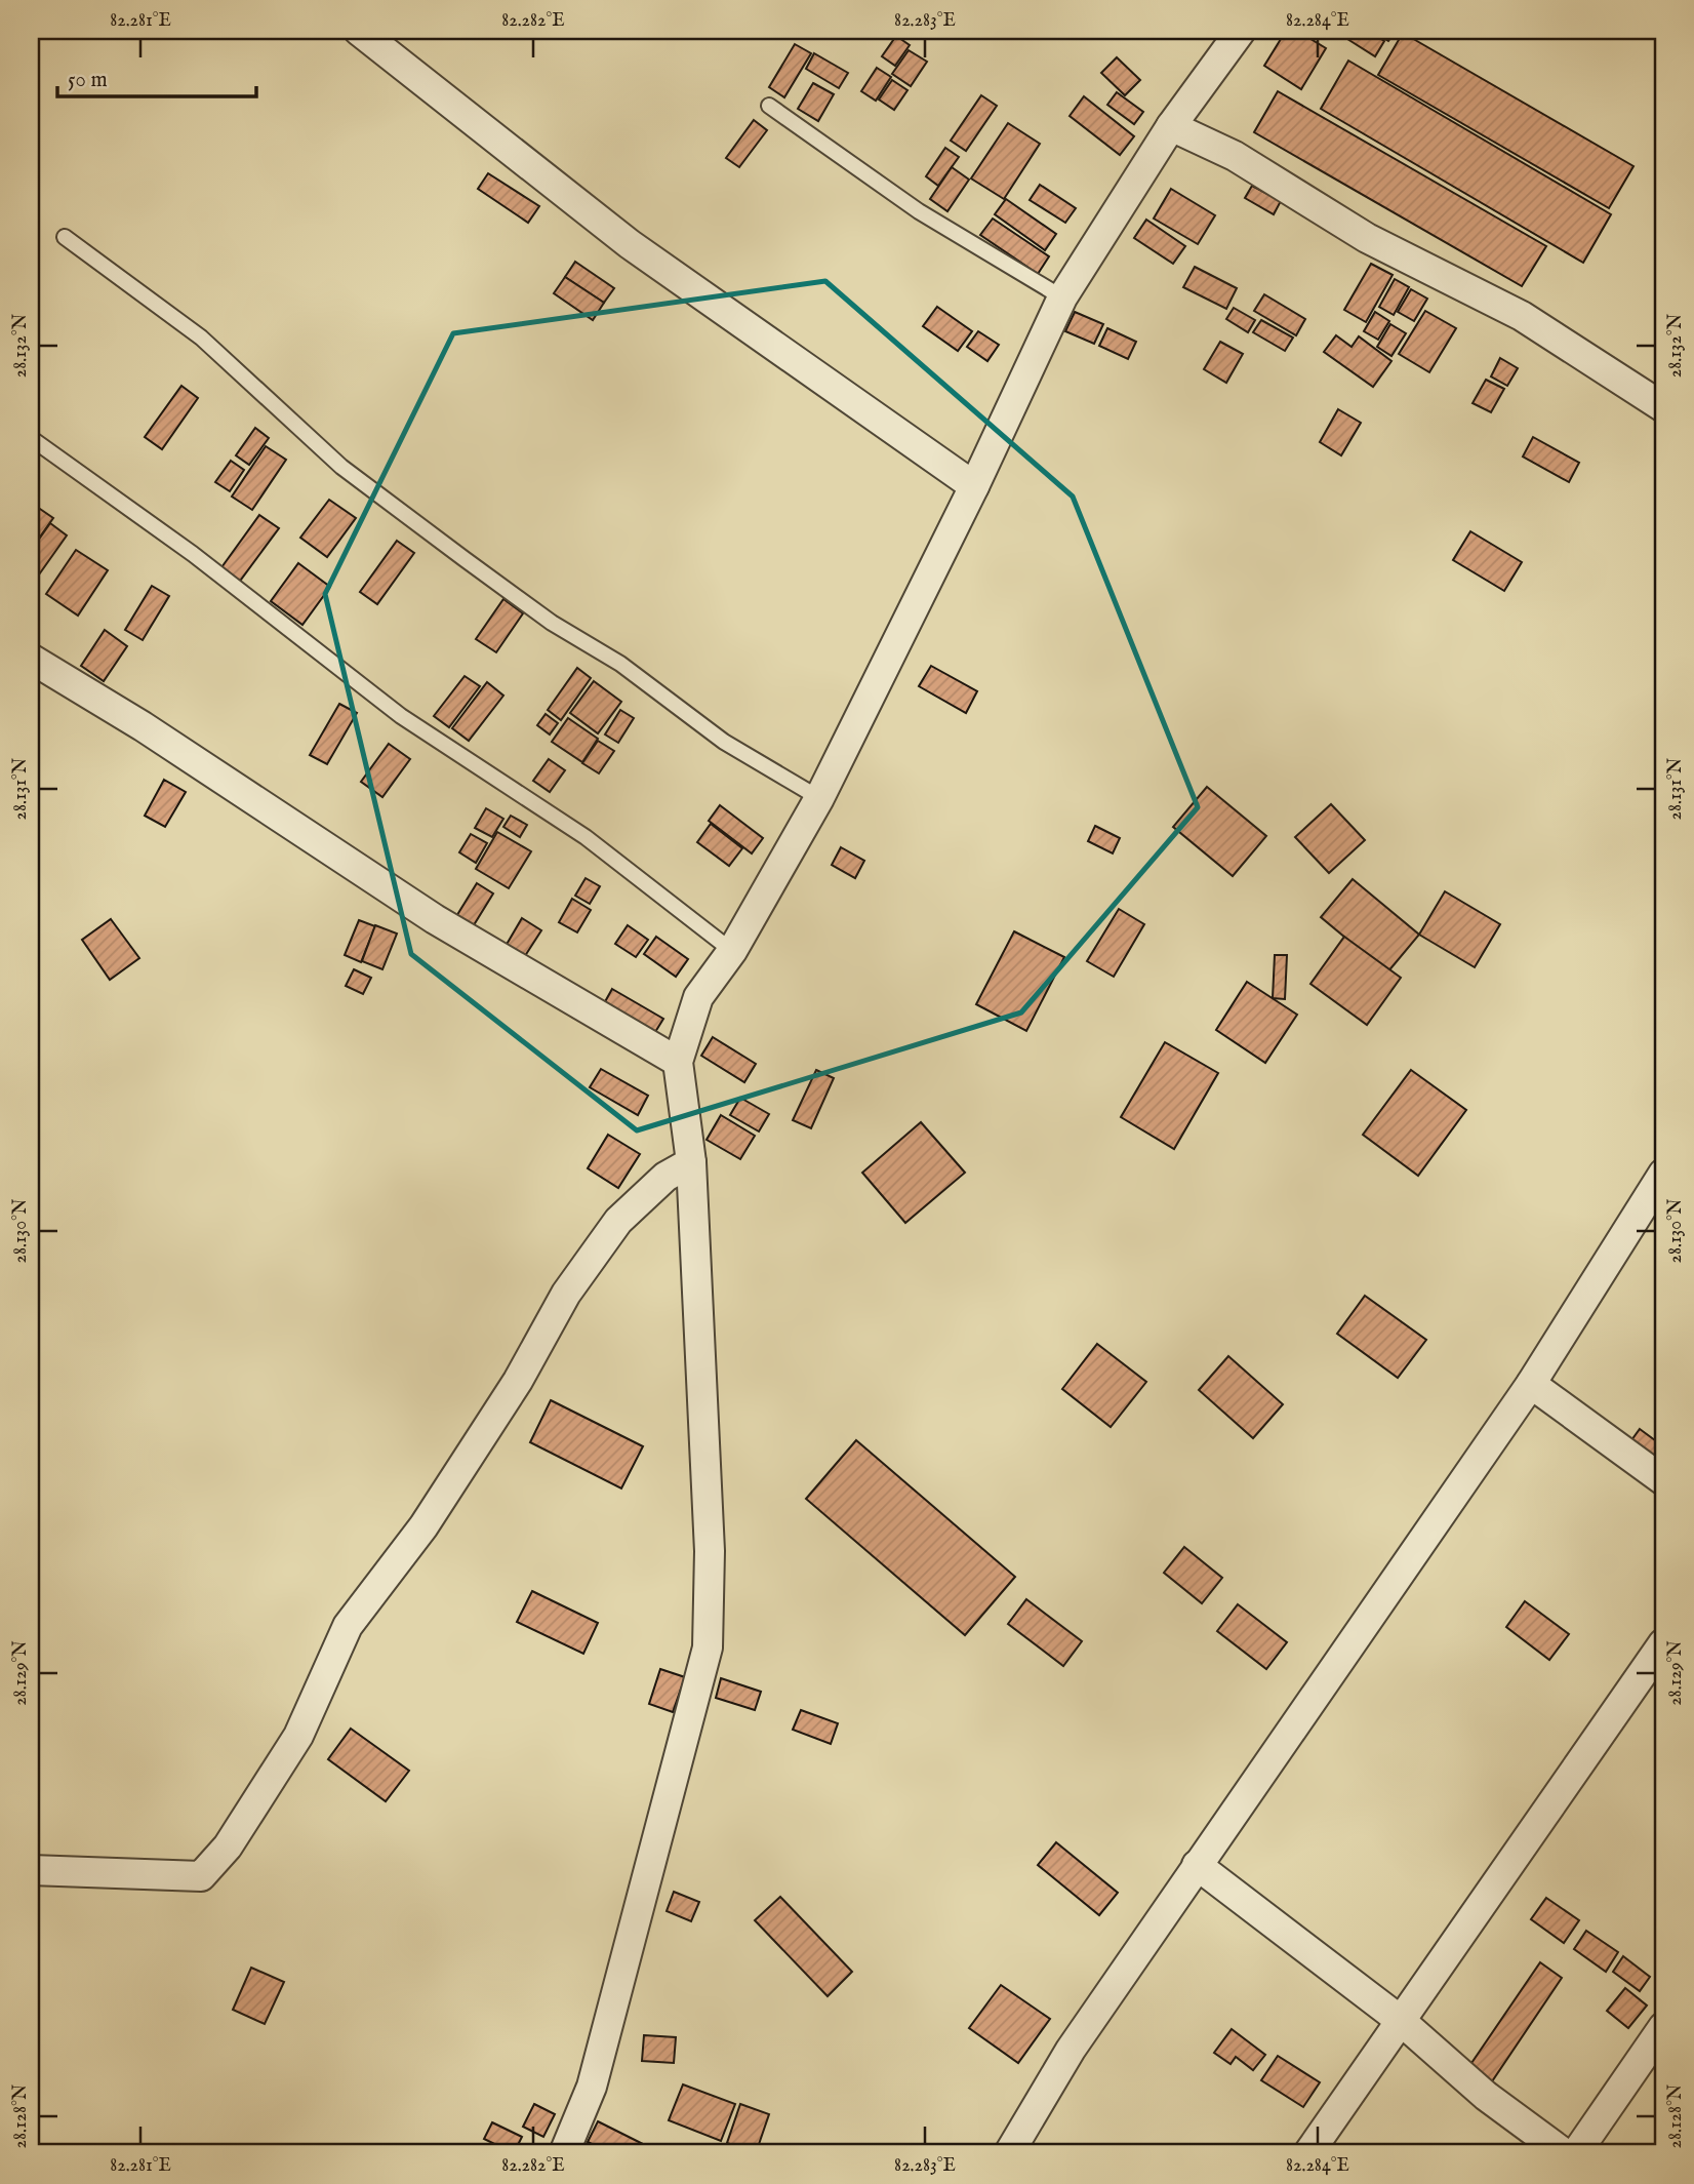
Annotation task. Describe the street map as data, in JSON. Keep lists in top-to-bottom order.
{
  "scale_bar": "50 m",
  "coordinates": [
    "82.281°E",
    "82.282°E",
    "82.283°E",
    "82.284°E",
    "28.132°N",
    "28.131°N",
    "28.130°N",
    "28.129°N",
    "28.128°N"
  ]
}
